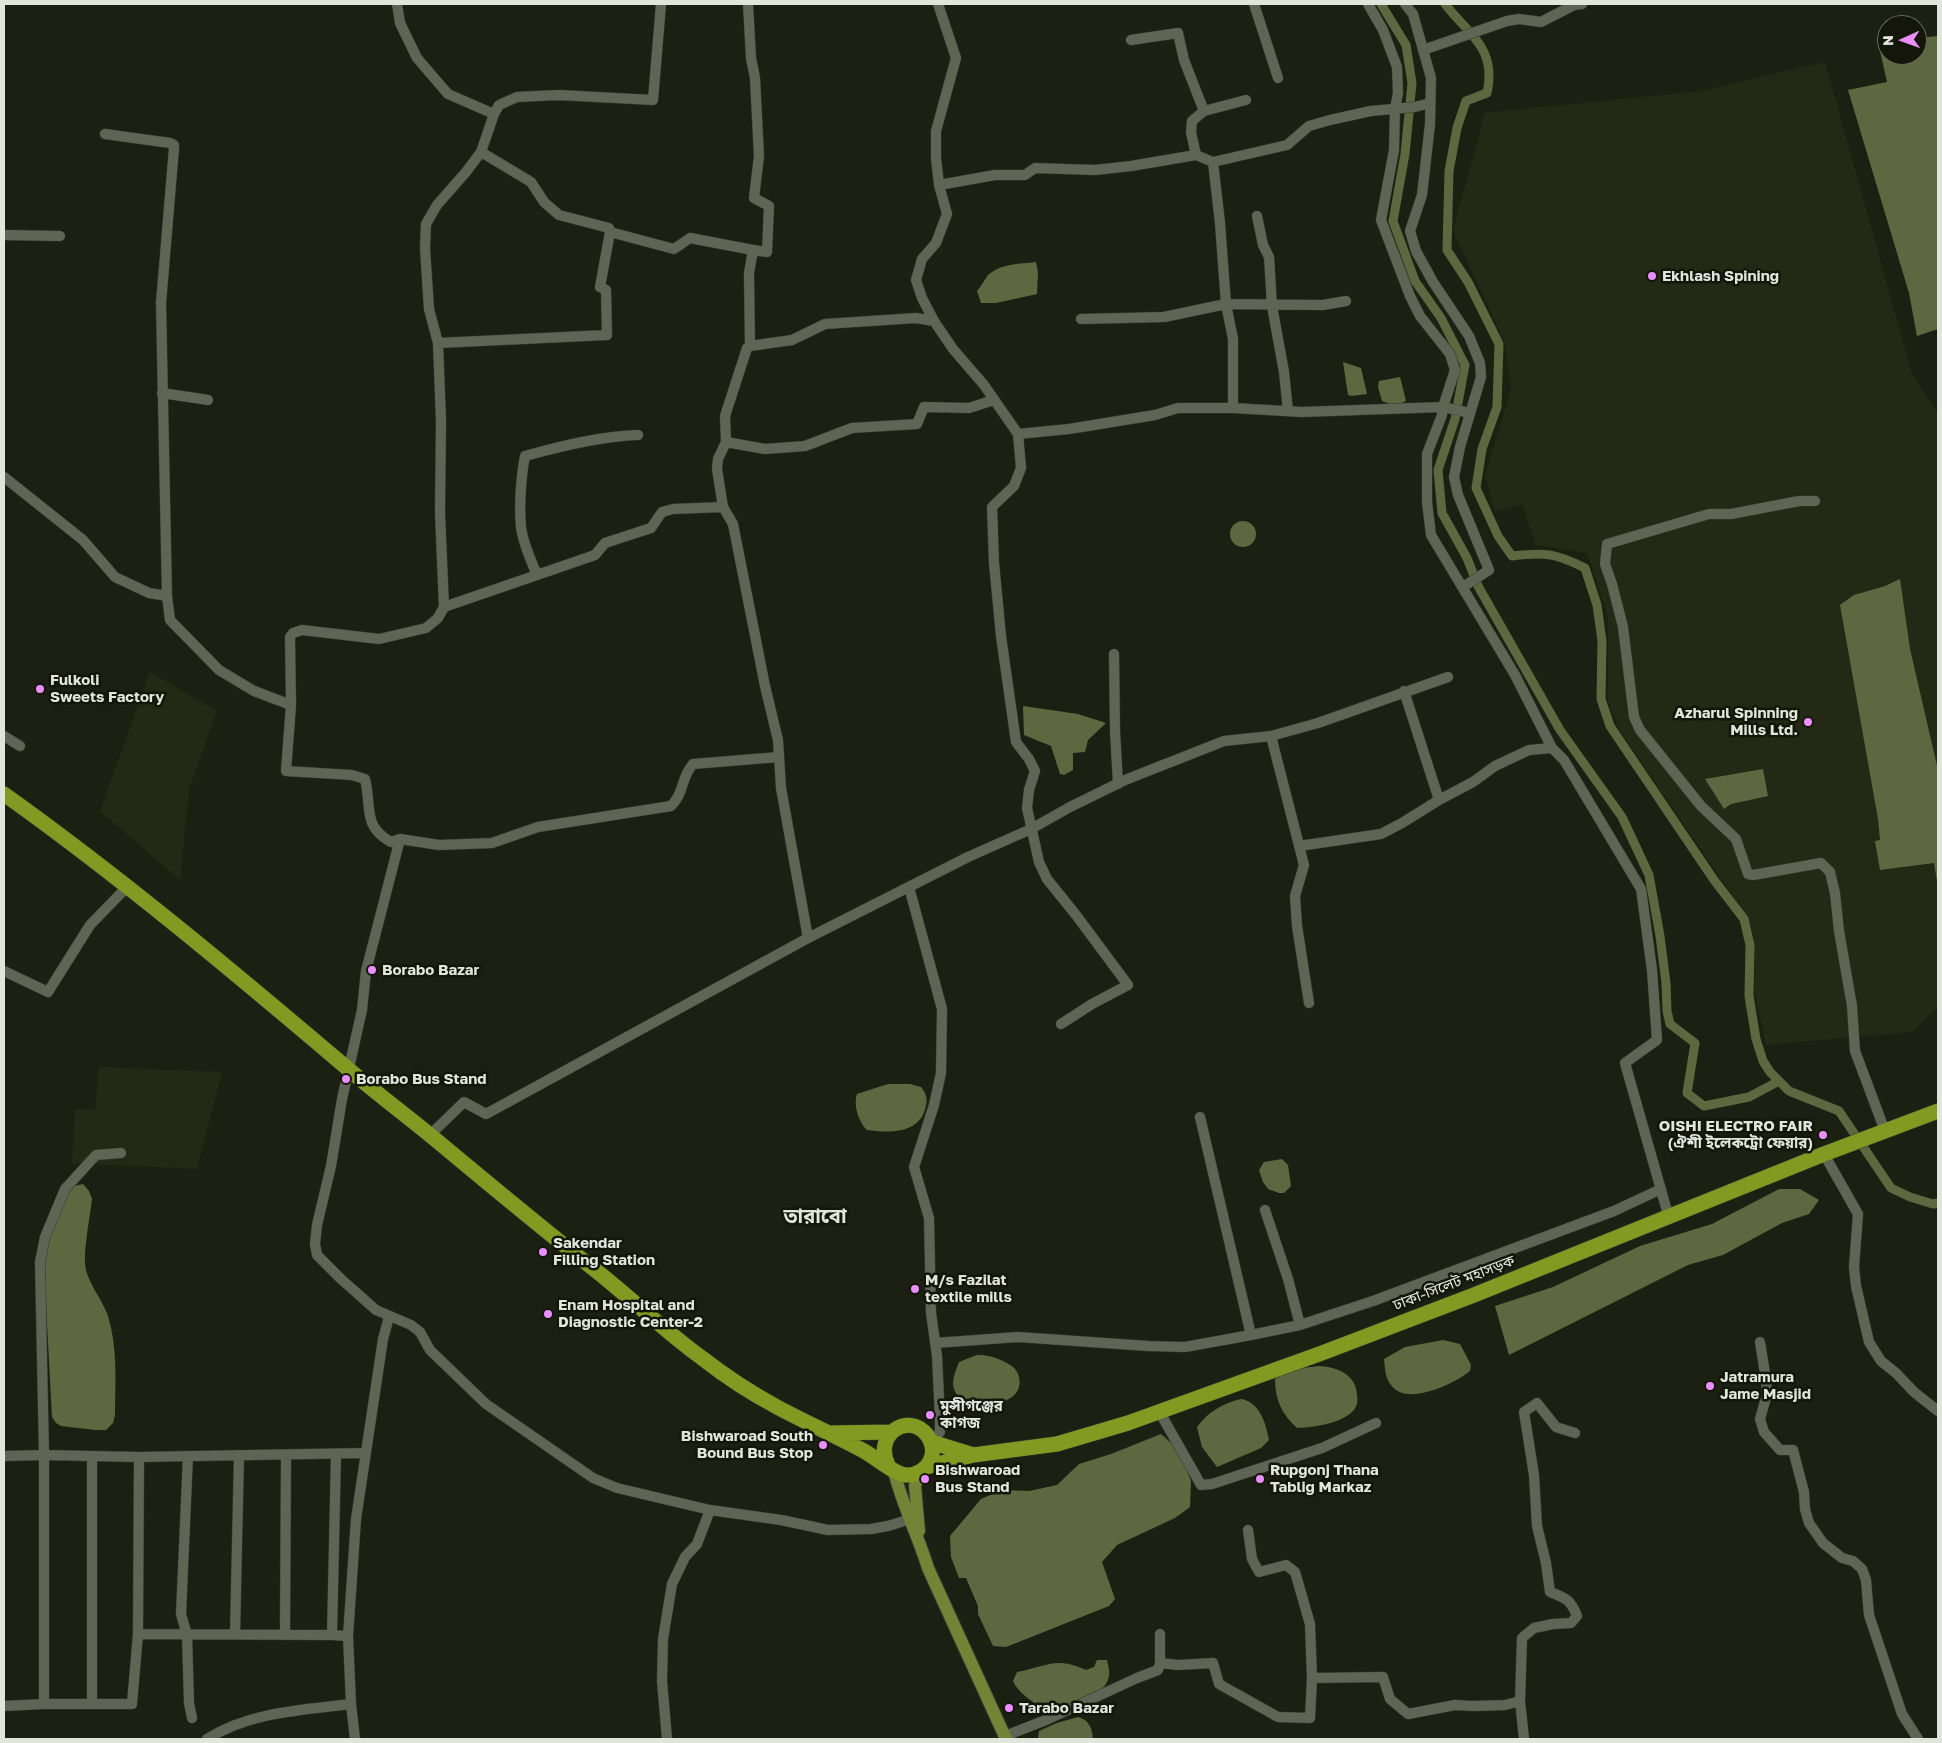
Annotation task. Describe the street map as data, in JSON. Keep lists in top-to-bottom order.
{
  "streets": {
    "highway": ["ঢাকা-সিলেট মহাসড়ক"]
  },
  "districts": ["তারাবো"],
  "places": [
    "Ekhlash Spining",
    "Fulkoli Sweets Factory",
    "Azharul Spinning Mills Ltd.",
    "Borabo Bazar",
    "Borabo Bus Stand",
    "OISHI ELECTRO FAIR (ঐশী ইলেকট্রো ফেয়ার)",
    "Sakendar Filling Station",
    "M/s Fazilat textile mills",
    "Enam Hospital and Diagnostic Center-2",
    "Jatramura Jame Masjid",
    "মুন্সীগঞ্জের কাগজ",
    "Bishwaroad South Bound Bus Stop",
    "Bishwaroad Bus Stand",
    "Rupgonj Thana Tablig Markaz",
    "Tarabo Bazar"
  ],
  "north": "left"
}
